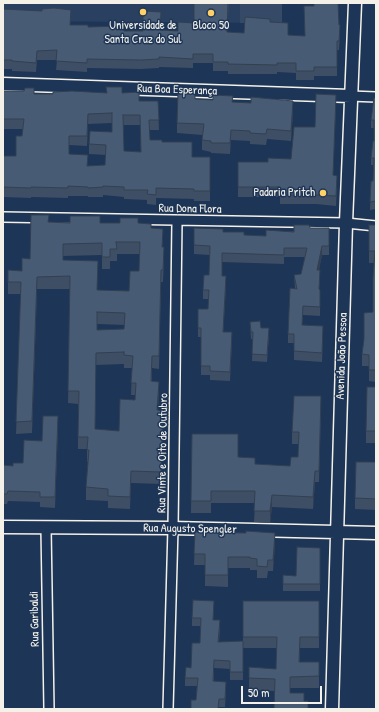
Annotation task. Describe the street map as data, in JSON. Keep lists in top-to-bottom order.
{
  "streets": {
    "street": [
      "Rua Boa Esperança",
      "Rua Dona Flora",
      "Avenida João Pessoa",
      "Rua Vinte e Oito de Outubro",
      "Rua Augusto Spengler",
      "Rua Garibaldi"
    ]
  },
  "crossings": [
    ["Rua Boa Esperança", "Avenida João Pessoa"],
    ["Rua Dona Flora", "Avenida João Pessoa"],
    ["Rua Dona Flora", "Rua Vinte e Oito de Outubro"],
    ["Avenida João Pessoa", "Rua Augusto Spengler"],
    ["Rua Vinte e Oito de Outubro", "Rua Augusto Spengler"],
    ["Rua Augusto Spengler", "Rua Garibaldi"]
  ],
  "places": ["Universidade de Santa Cruz do Sul", "Bloco 50", "Padaria Pritch"],
  "scale_bar": "50 m"
}
